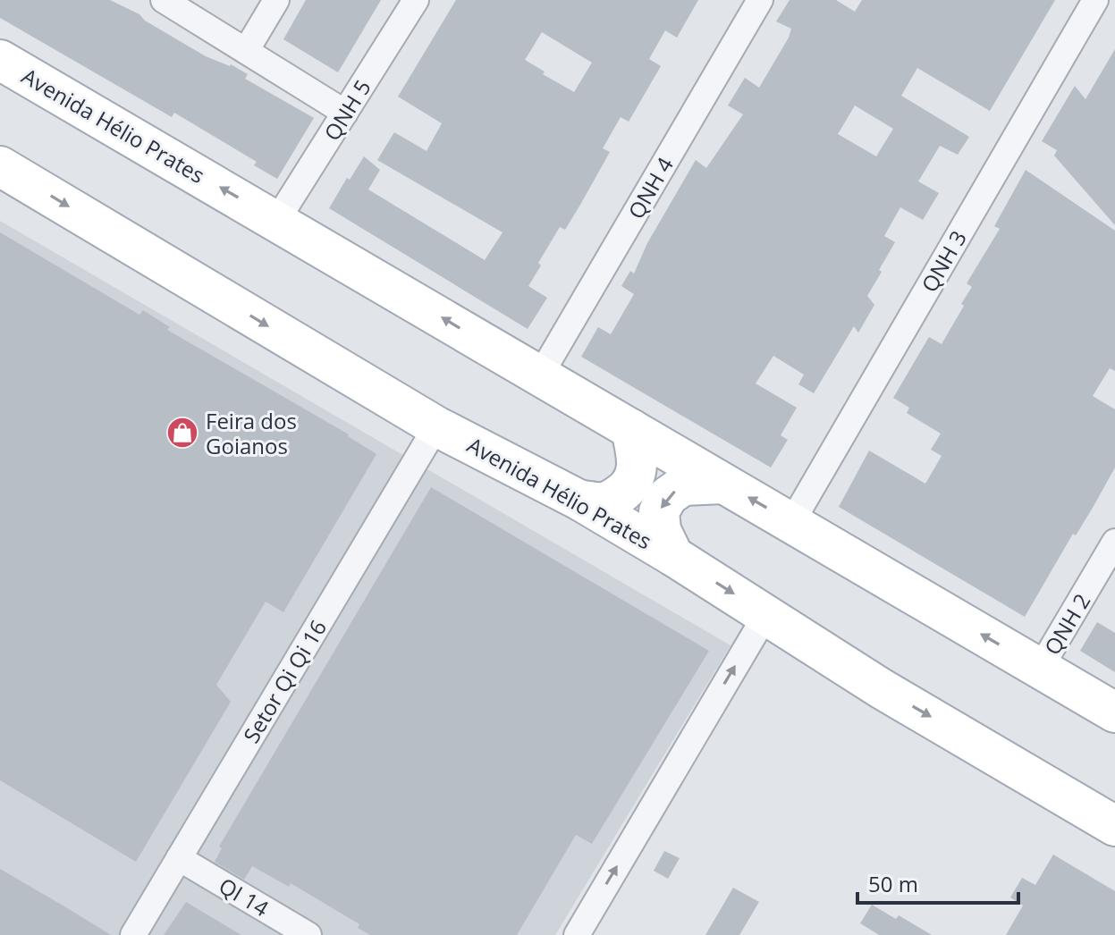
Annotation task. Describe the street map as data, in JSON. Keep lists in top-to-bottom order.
{
  "streets": {
    "main road": ["Avenida Hélio Prates"],
    "street": [
      "QNH 5",
      "QNH 4",
      "QNH 3",
      "QNH 2",
      "Setor Qi Qi 16",
      "QI 14"
    ]
  },
  "crossings": [
    ["QNH 5", "Avenida Hélio Prates"],
    ["Avenida Hélio Prates", "QNH 4"],
    ["Avenida Hélio Prates", "QNH 3"],
    ["Avenida Hélio Prates", "QNH 2"],
    ["Avenida Hélio Prates", "Setor Qi Qi 16"],
    ["Setor Qi Qi 16", "QI 14"]
  ],
  "places": {
    "shop": ["Feira dos Goianos"]
  },
  "scale_bar": "50 m"
}
